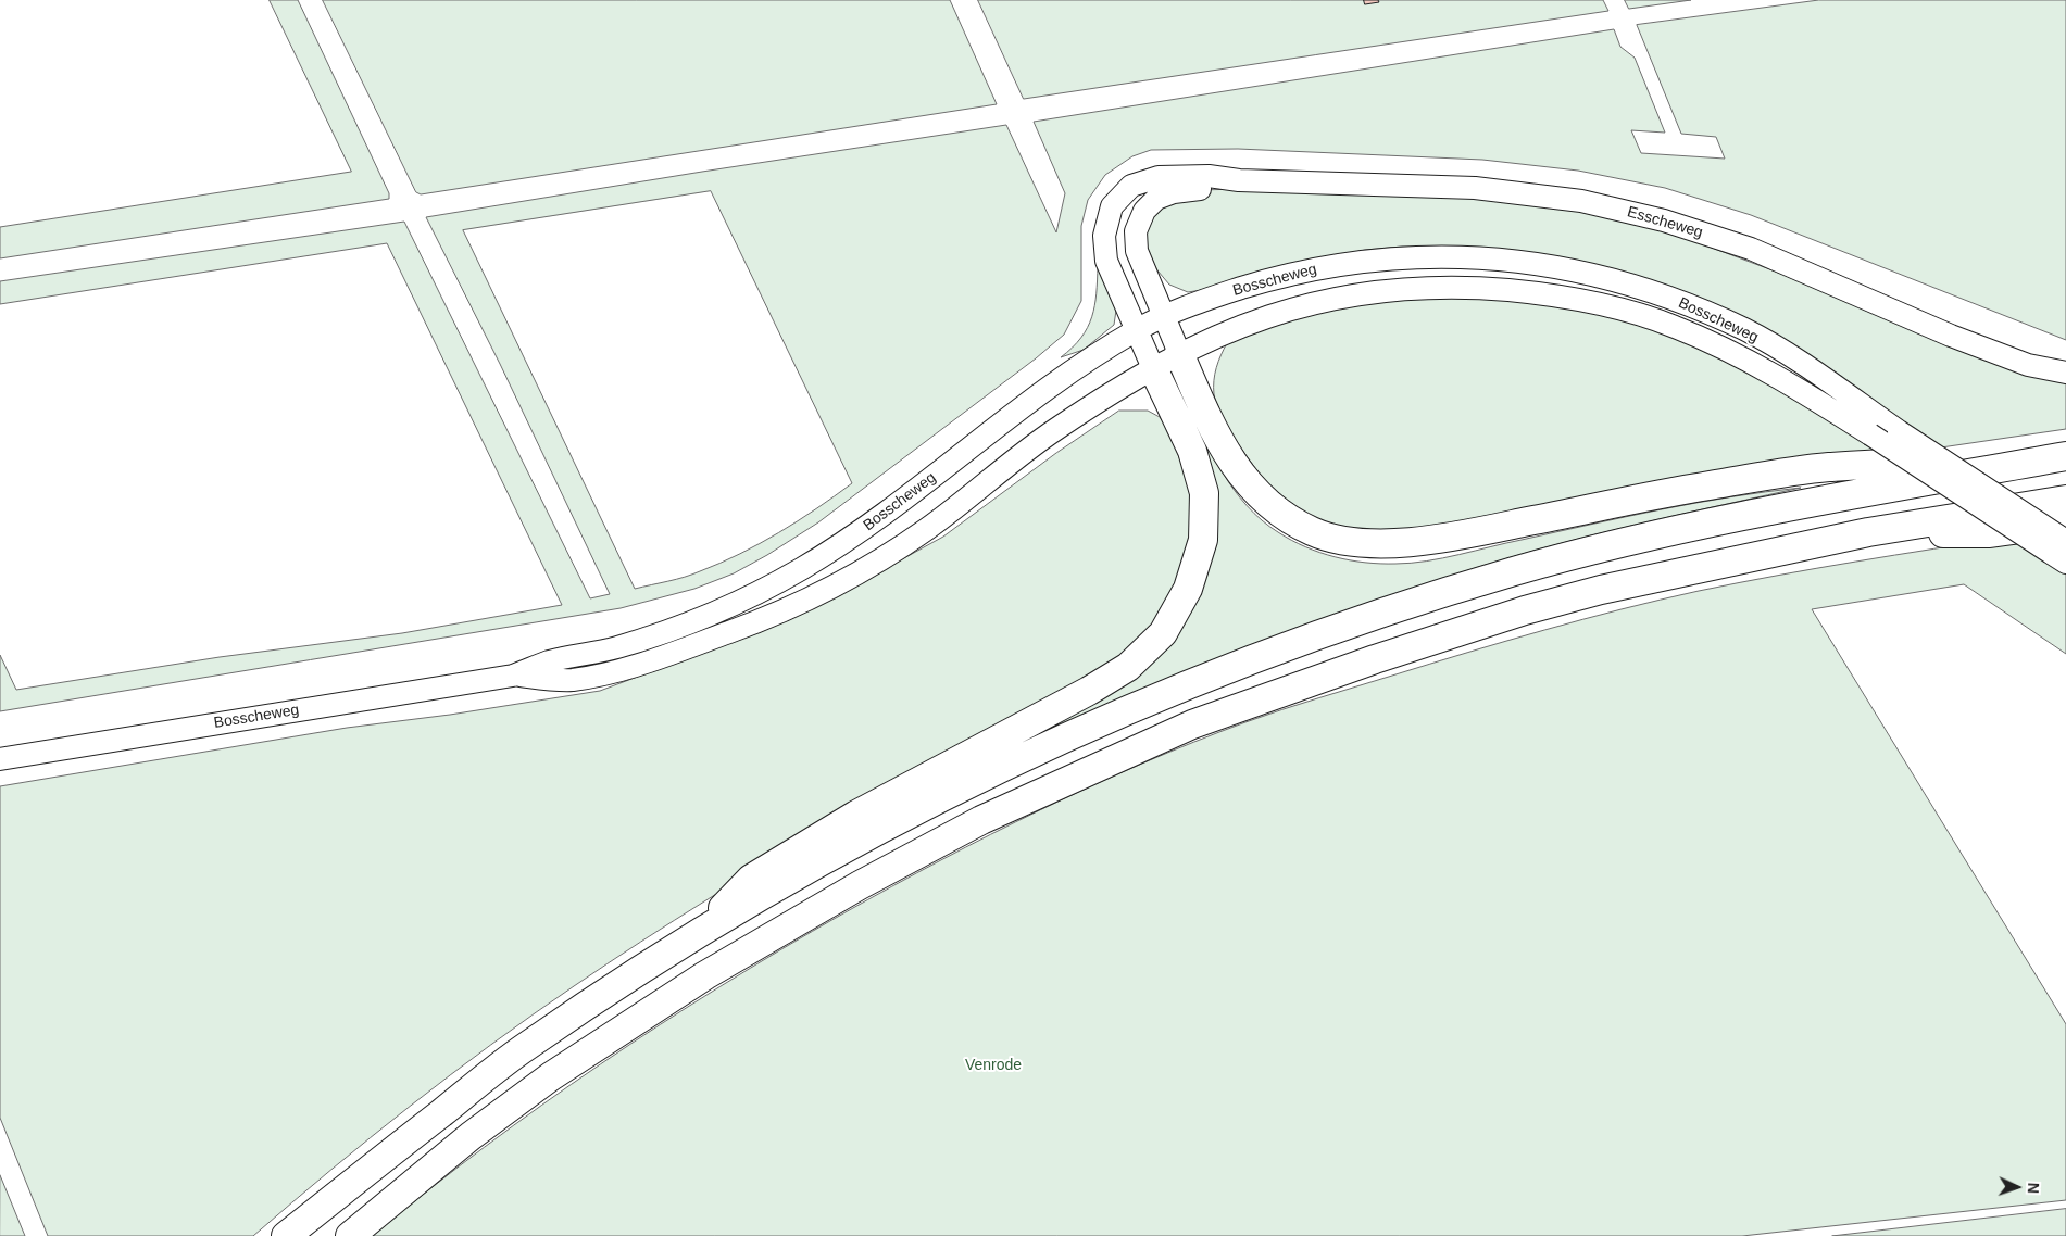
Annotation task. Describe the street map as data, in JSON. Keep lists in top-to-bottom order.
{
  "streets": {
    "main road": ["Esscheweg", "Bosscheweg"]
  },
  "crossings": [
    ["Esscheweg", "Bosscheweg"]
  ],
  "parks": ["Venrode"],
  "north": "right"
}
